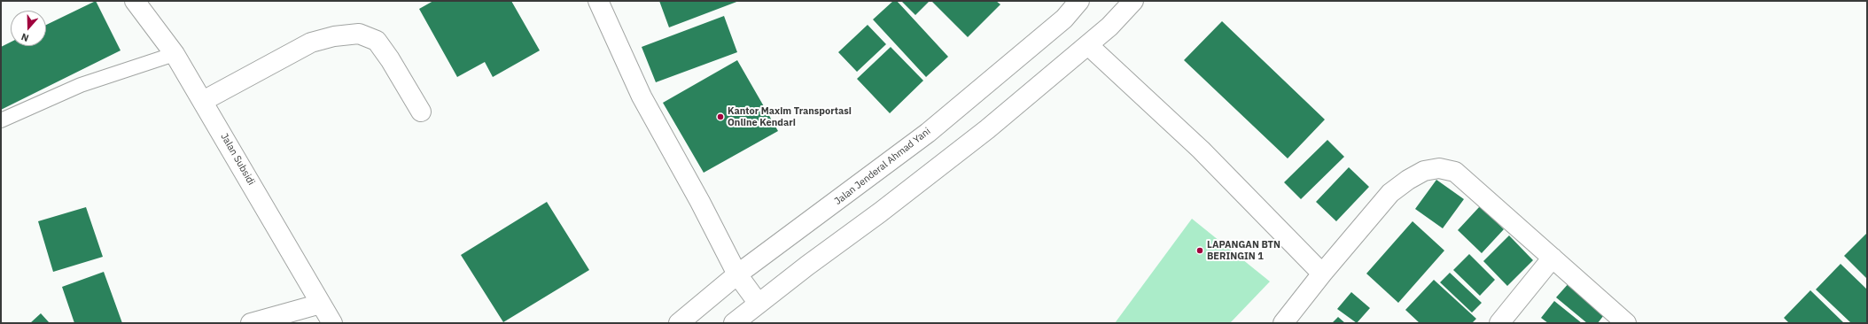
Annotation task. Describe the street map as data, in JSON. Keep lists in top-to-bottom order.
{
  "streets": {
    "main road": ["Jalan Subsidi", "Jalan Jenderal Ahmad Yani"]
  },
  "places": ["Kantor Maxim Transportasi Online Kendari", "LAPANGAN BTN BERINGIN 1"],
  "north": "bottom"
}
